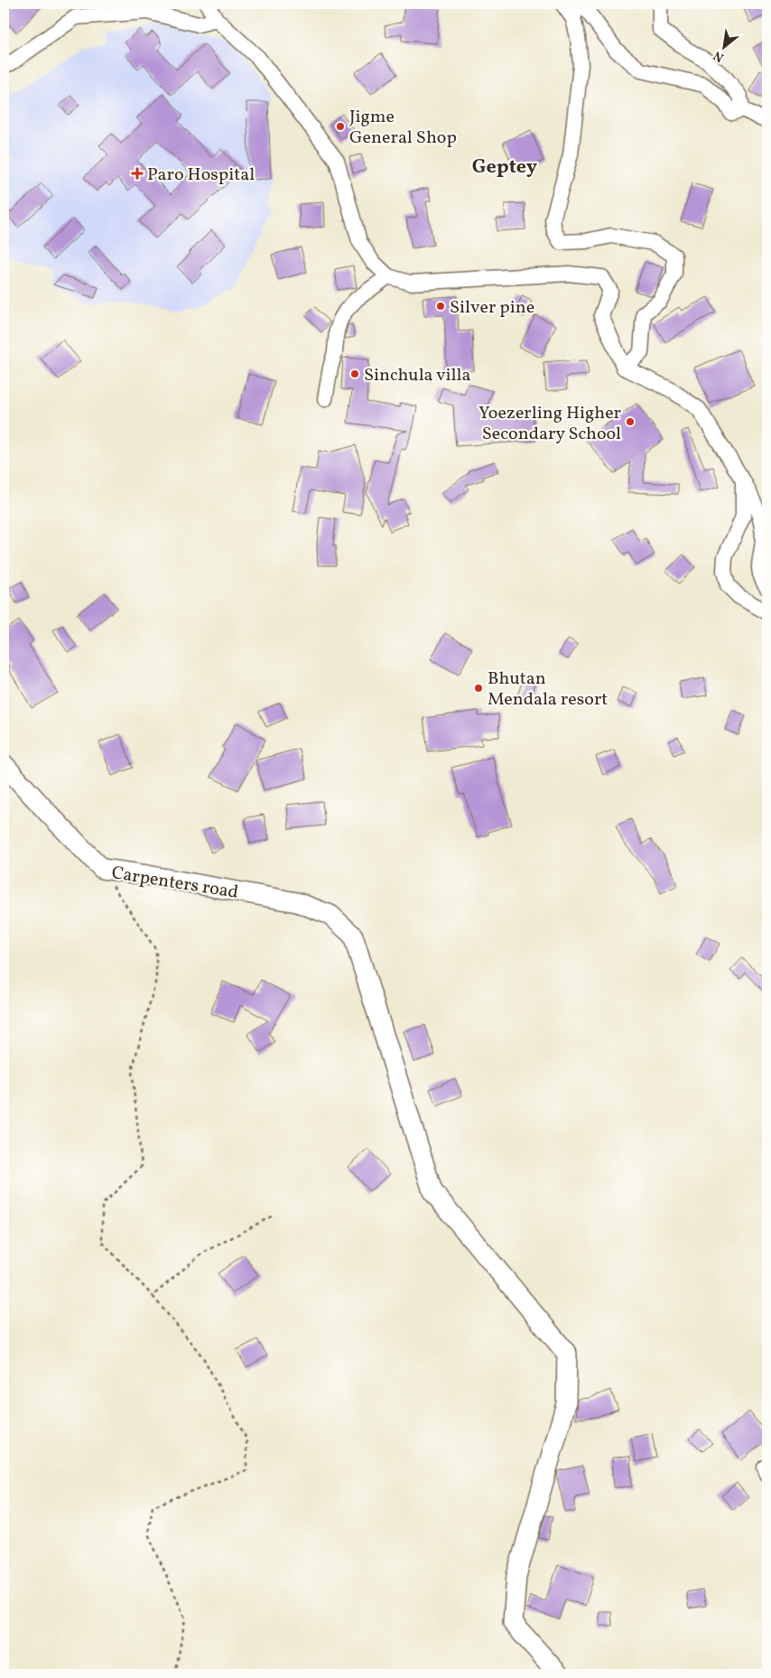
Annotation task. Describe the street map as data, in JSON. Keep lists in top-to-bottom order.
{
  "streets": {
    "street": ["Carpenters road"]
  },
  "districts": ["Geptey"],
  "places": {
    "other": [
      "Jigme General Shop",
      "Silver pine",
      "Sinchula villa",
      "Yoezerling Higher Secondary School",
      "Bhutan Mendala resort"
    ],
    "health": ["Paro Hospital"]
  },
  "north": "bottom left"
}
